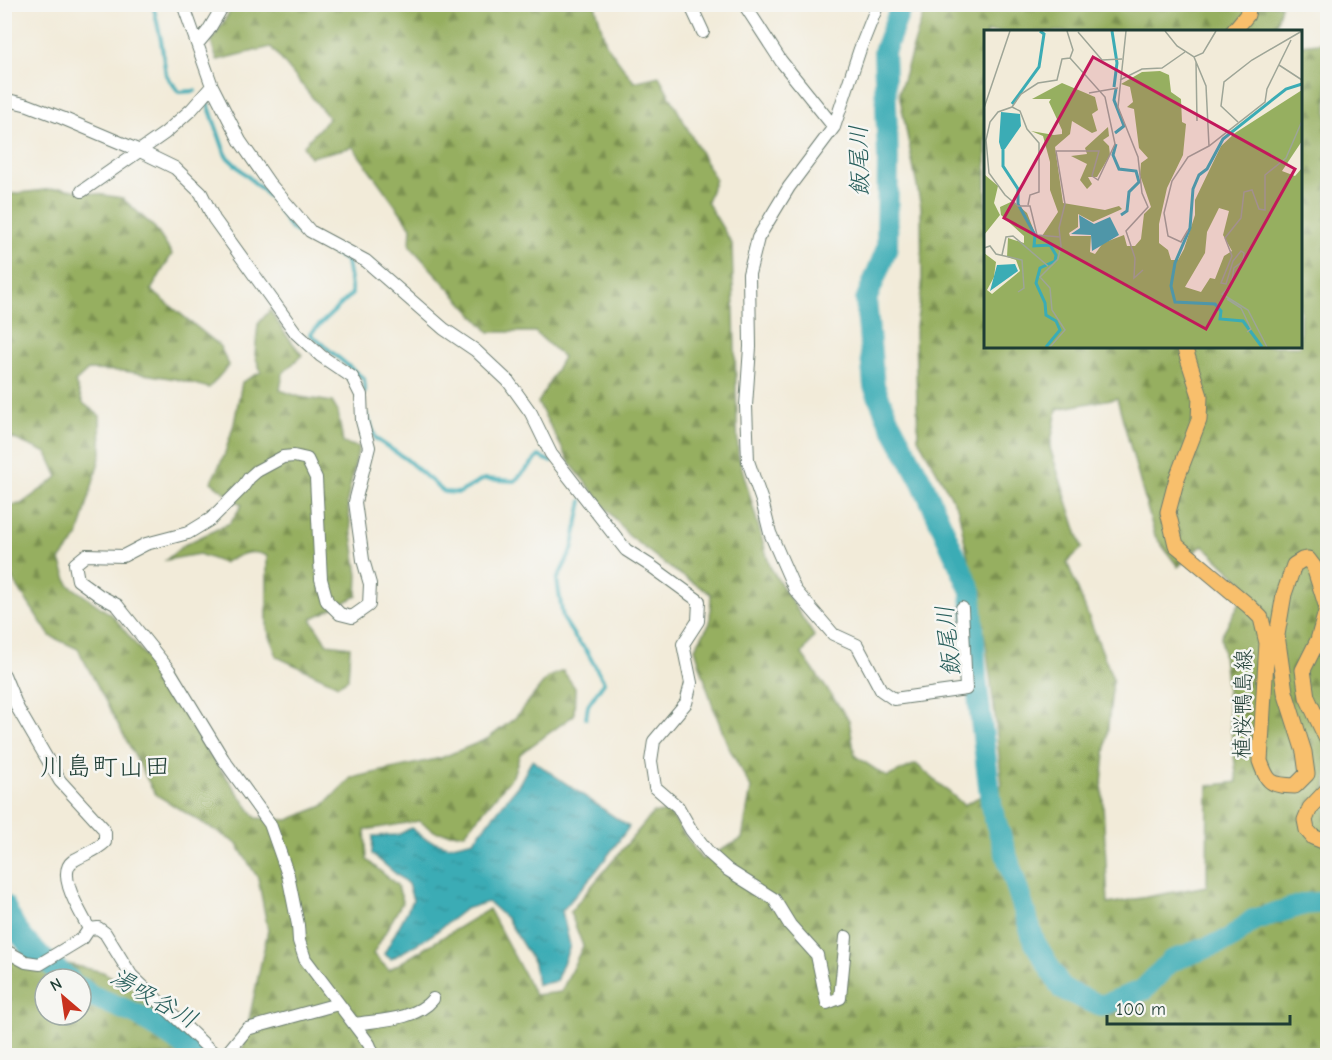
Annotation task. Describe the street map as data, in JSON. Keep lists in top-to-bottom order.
{
  "streets": {
    "main road": ["植桜鴨島線"]
  },
  "districts": ["川島町山田"],
  "water": ["飯尾川", "湯吸谷川"],
  "scale_bar": "100 m",
  "north": "top left"
}
